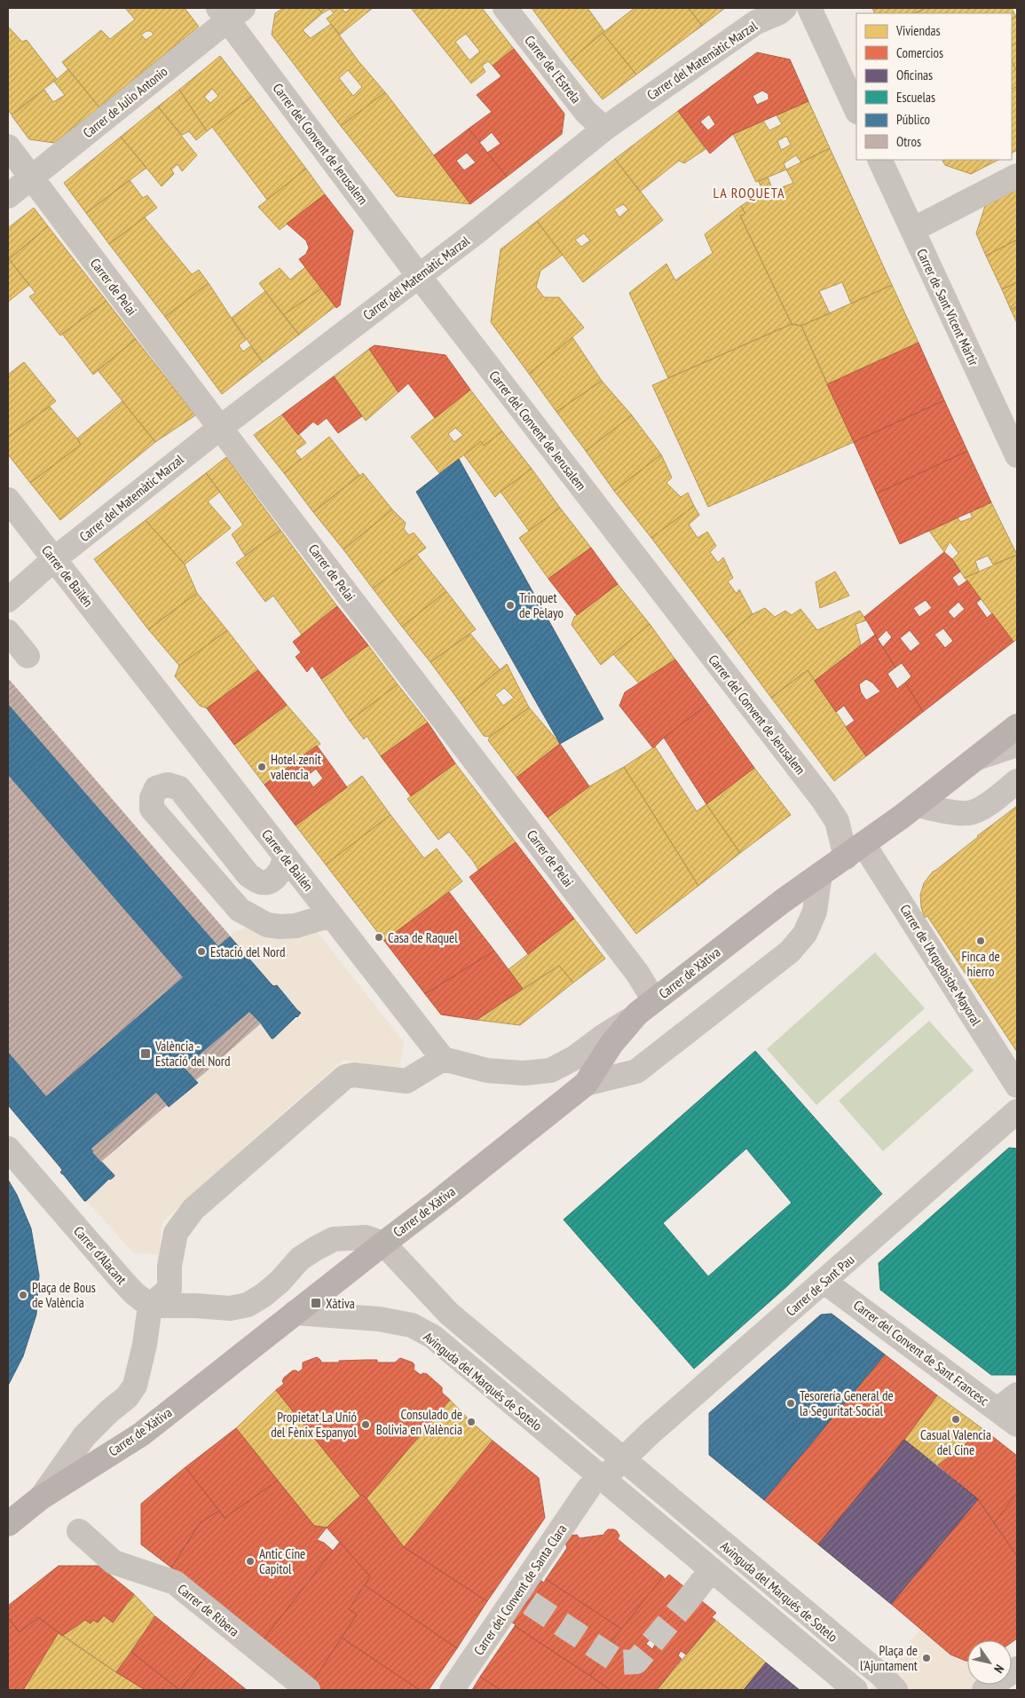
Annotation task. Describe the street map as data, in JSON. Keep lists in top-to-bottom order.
{
  "streets": {
    "main road": ["Carrer de Xàtiva"],
    "street": [
      "Carrer del Matemàtic Marzal",
      "Carrer de l'Estrela",
      "Carrer de Julio Antonio",
      "Carrer del Convent de Jerusalem",
      "Carrer de Pelai",
      "Carrer de Sant Vicent Màrtir",
      "Carrer de Bailén",
      "Carrer de l'Arquebisbe Mayoral",
      "Carrer d'Alacant",
      "Carrer de Sant Pau",
      "Carrer del Convent de Sant Francesc",
      "Avinguda del Marqués de Sotelo",
      "Carrer del Convent de Santa Clara",
      "Carrer de Ribera"
    ]
  },
  "crossings": [
    ["Carrer del Matemàtic Marzal", "Carrer de l'Estrela"],
    ["Carrer del Matemàtic Marzal", "Carrer del Convent de Jerusalem"],
    ["Carrer del Matemàtic Marzal", "Carrer de Pelai"],
    ["Carrer del Matemàtic Marzal", "Carrer de Bailén"],
    ["Carrer de Julio Antonio", "Carrer del Convent de Jerusalem"],
    ["Carrer de Julio Antonio", "Carrer de Pelai"],
    ["Carrer del Convent de Jerusalem", "Carrer de l'Arquebisbe Mayoral"],
    ["Carrer del Convent de Jerusalem", "Carrer de Xàtiva"],
    ["Carrer de Pelai", "Carrer de Xàtiva"],
    ["Carrer de l'Arquebisbe Mayoral", "Carrer de Xàtiva"],
    ["Carrer de Xàtiva", "Carrer d'Alacant"],
    ["Carrer de Xàtiva", "Avinguda del Marqués de Sotelo"],
    ["Carrer de Sant Pau", "Carrer del Convent de Sant Francesc"],
    ["Carrer de Sant Pau", "Avinguda del Marqués de Sotelo"],
    ["Avinguda del Marqués de Sotelo", "Carrer del Convent de Santa Clara"]
  ],
  "districts": ["LA ROQUETA"],
  "places": {
    "other": [
      "Trinquet de Pelayo",
      "Hotel zenit valencia",
      "Casa de Raquel",
      "Finca de hierro",
      "Estació del Nord",
      "Plaça de Bous de València",
      "Tesorería General de la Seguritat Social",
      "Casual Valencia del Cine",
      "Consulado de Bolivia en València",
      "Propietat La Unió del Fènix Espanyol",
      "Antic Cine Capitol",
      "Plaça de l'Ajuntament"
    ],
    "transit": ["València - Estació del Nord", "Xàtiva"]
  },
  "legend": [
    "Viviendas",
    "Comercios",
    "Oficinas",
    "Escuelas",
    "Público",
    "Otros"
  ],
  "north": "bottom right"
}
